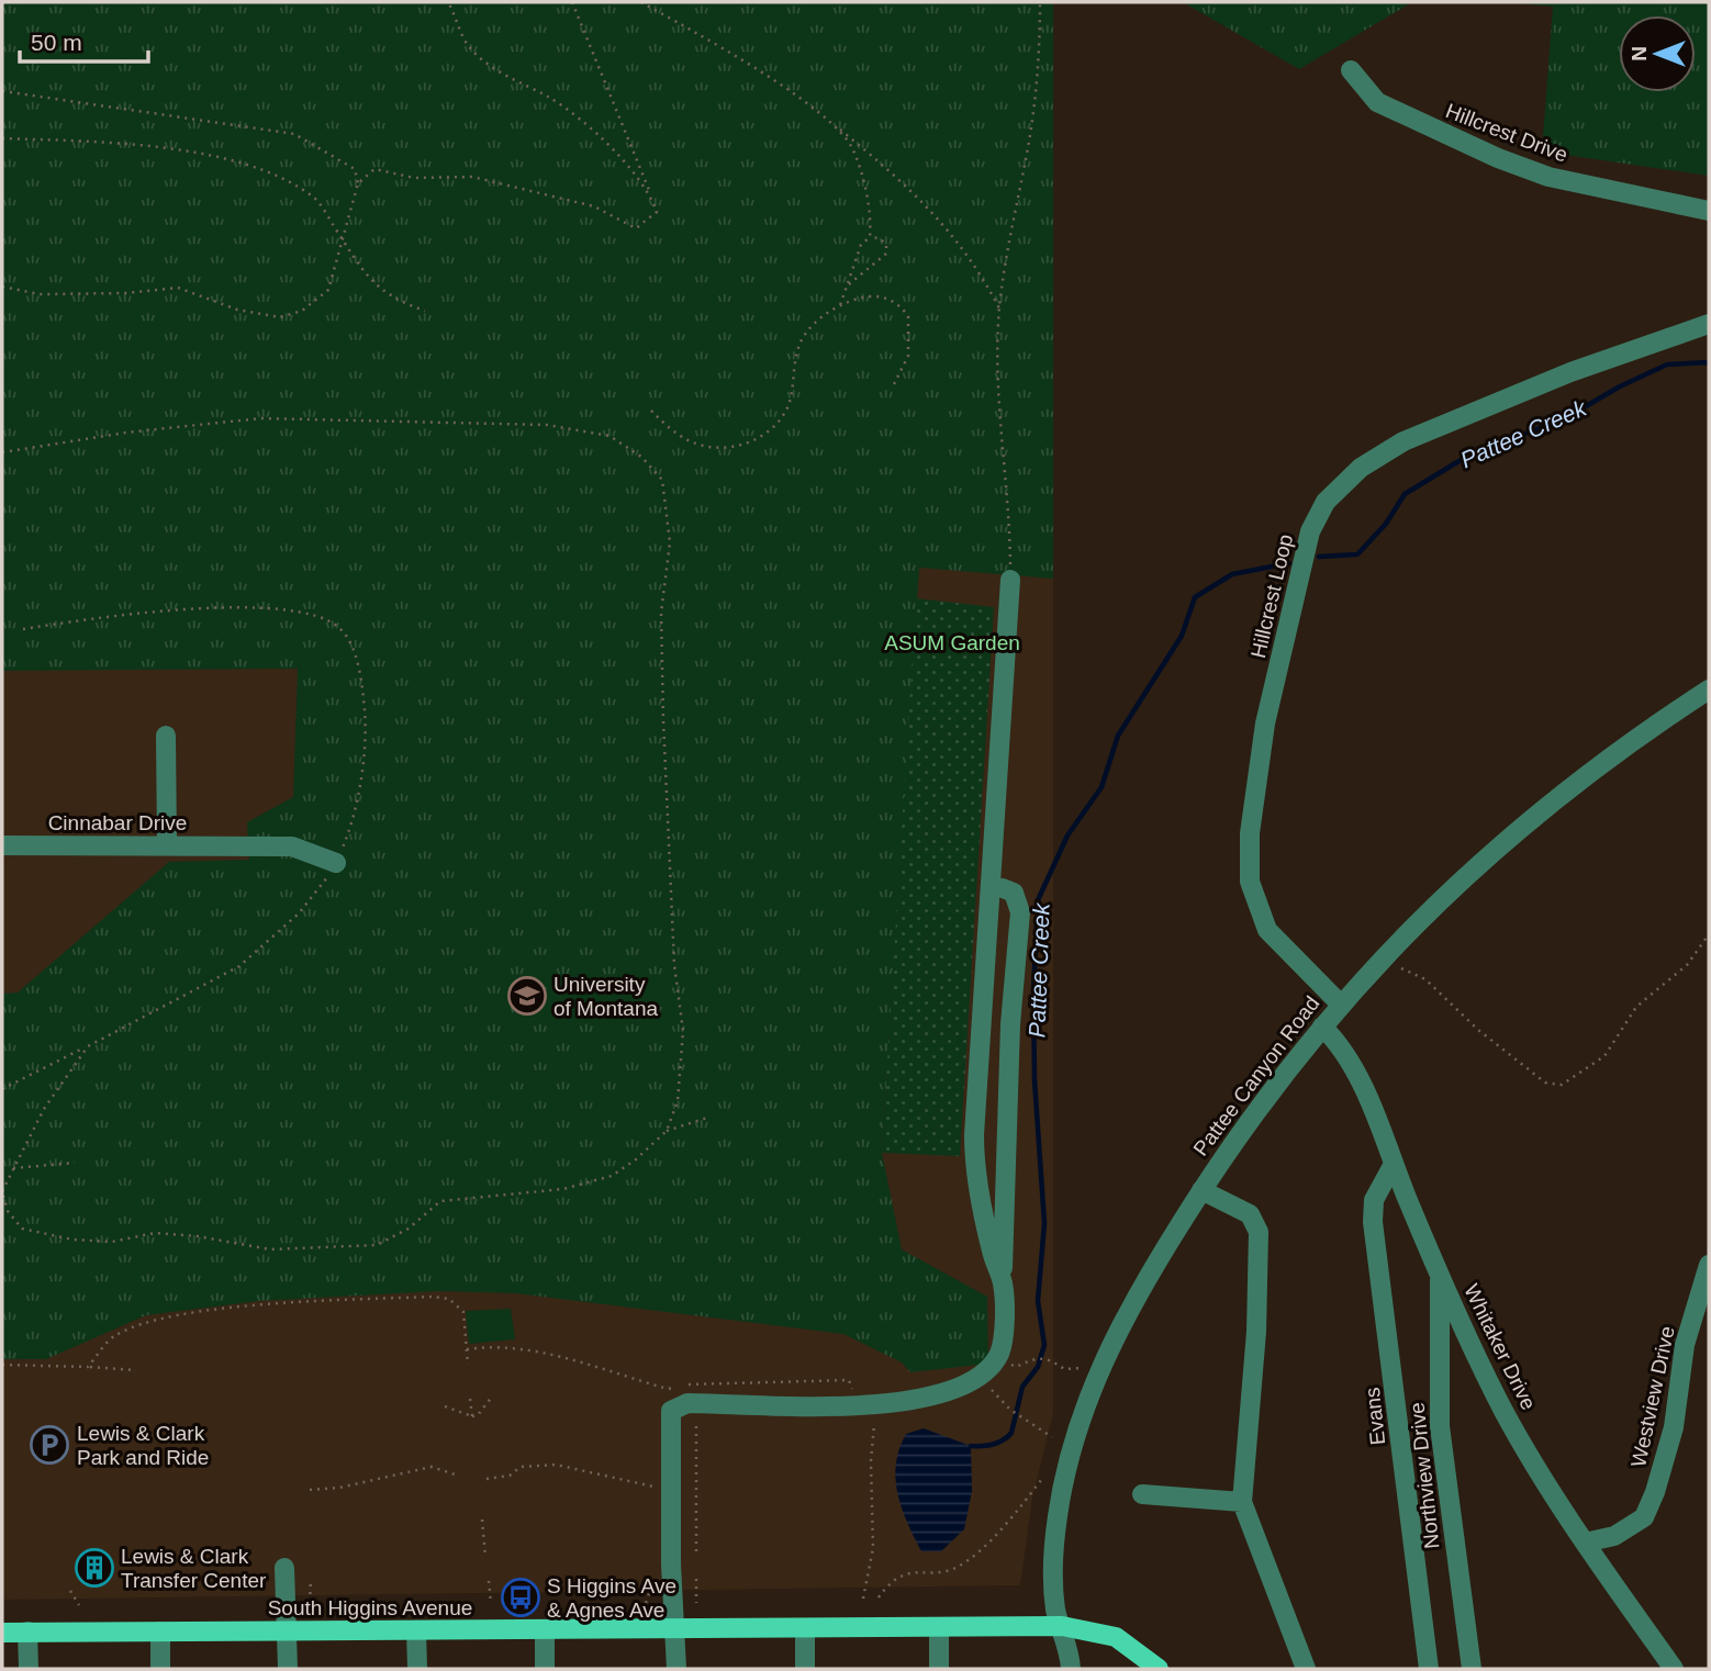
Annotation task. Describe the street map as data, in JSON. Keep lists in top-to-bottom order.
{
  "streets": {
    "main road": ["South Higgins Avenue"],
    "street": [
      "Hillcrest Drive",
      "Hillcrest Loop",
      "Cinnabar Drive",
      "Pattee Canyon Road",
      "Whitaker Drive",
      "Westview Drive",
      "Evans",
      "Northview Drive"
    ]
  },
  "crossings": [
    ["Hillcrest Loop", "Pattee Canyon Road"],
    ["Pattee Canyon Road", "Whitaker Drive"],
    ["Pattee Canyon Road", "South Higgins Avenue"],
    ["Whitaker Drive", "Westview Drive"],
    ["Whitaker Drive", "Evans"],
    ["Whitaker Drive", "Northview Drive"]
  ],
  "water": ["Pattee Creek"],
  "parks": ["ASUM Garden"],
  "places": {
    "school or university": ["University of Montana"],
    "parking": ["Lewis & Clark Park and Ride"],
    "building": ["Lewis & Clark Transfer Center"],
    "bus stop": ["S Higgins Ave & Agnes Ave"]
  },
  "scale_bar": "50 m",
  "north": "left"
}
